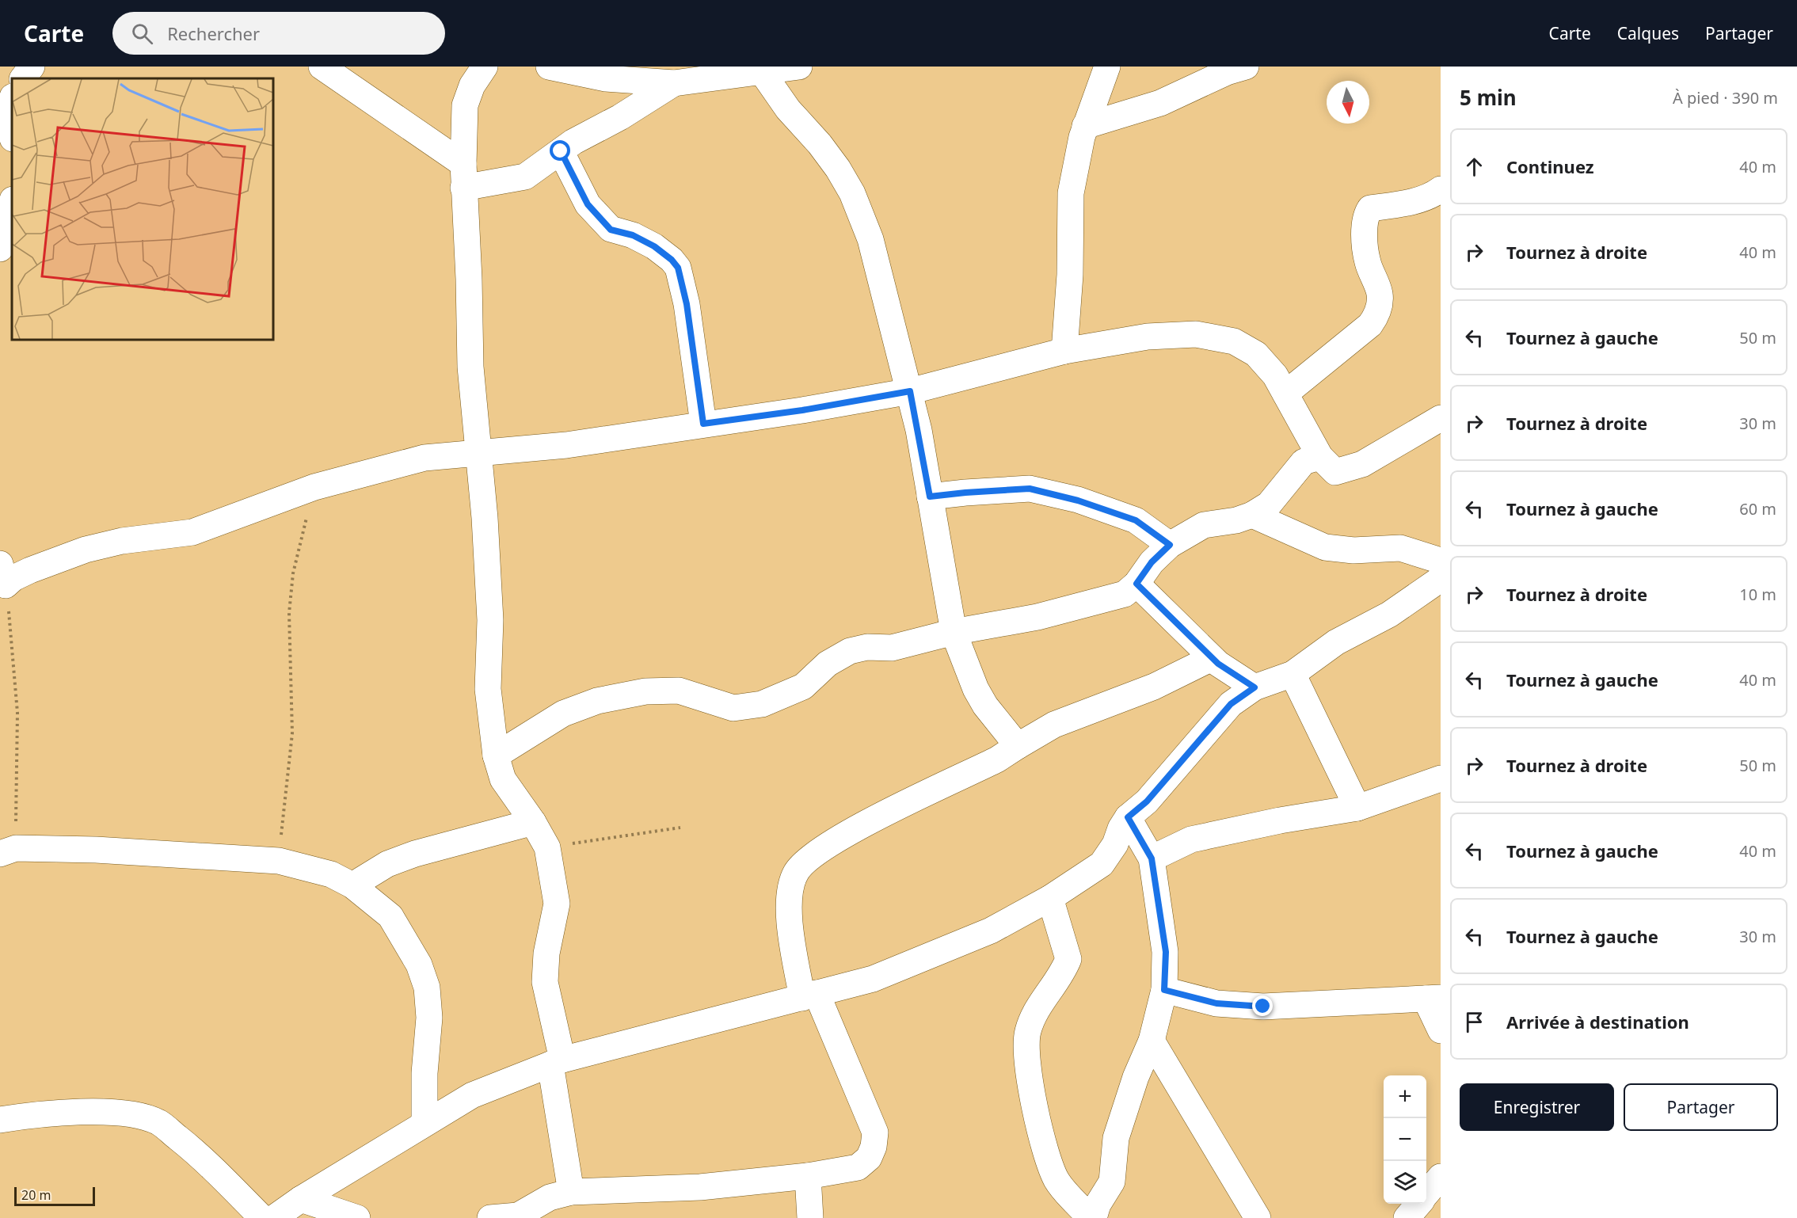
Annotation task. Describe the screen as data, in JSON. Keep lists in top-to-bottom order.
{
  "scale_bar": "20 m",
  "north": "bottom",
  "page": {
    "header": "Carte",
    "search": "Rechercher",
    "nav": ["Carte", "Calques", "Partager"],
    "heading": ["5 min", "À pied · 390 m"],
    "list": [
      ["Continuez", "40 m"],
      ["Tournez à droite", "40 m"],
      ["Tournez à gauche", "50 m"],
      ["Tournez à droite", "30 m"],
      ["Tournez à gauche", "60 m"],
      ["Tournez à droite", "10 m"],
      ["Tournez à gauche", "40 m"],
      ["Tournez à droite", "50 m"],
      ["Tournez à gauche", "40 m"],
      ["Tournez à gauche", "30 m"],
      "Arrivée à destination"
    ],
    "buttons": ["Enregistrer", "Partager"],
    "map_buttons": ["+", "−"],
    "scale": "20 m"
  }
}
